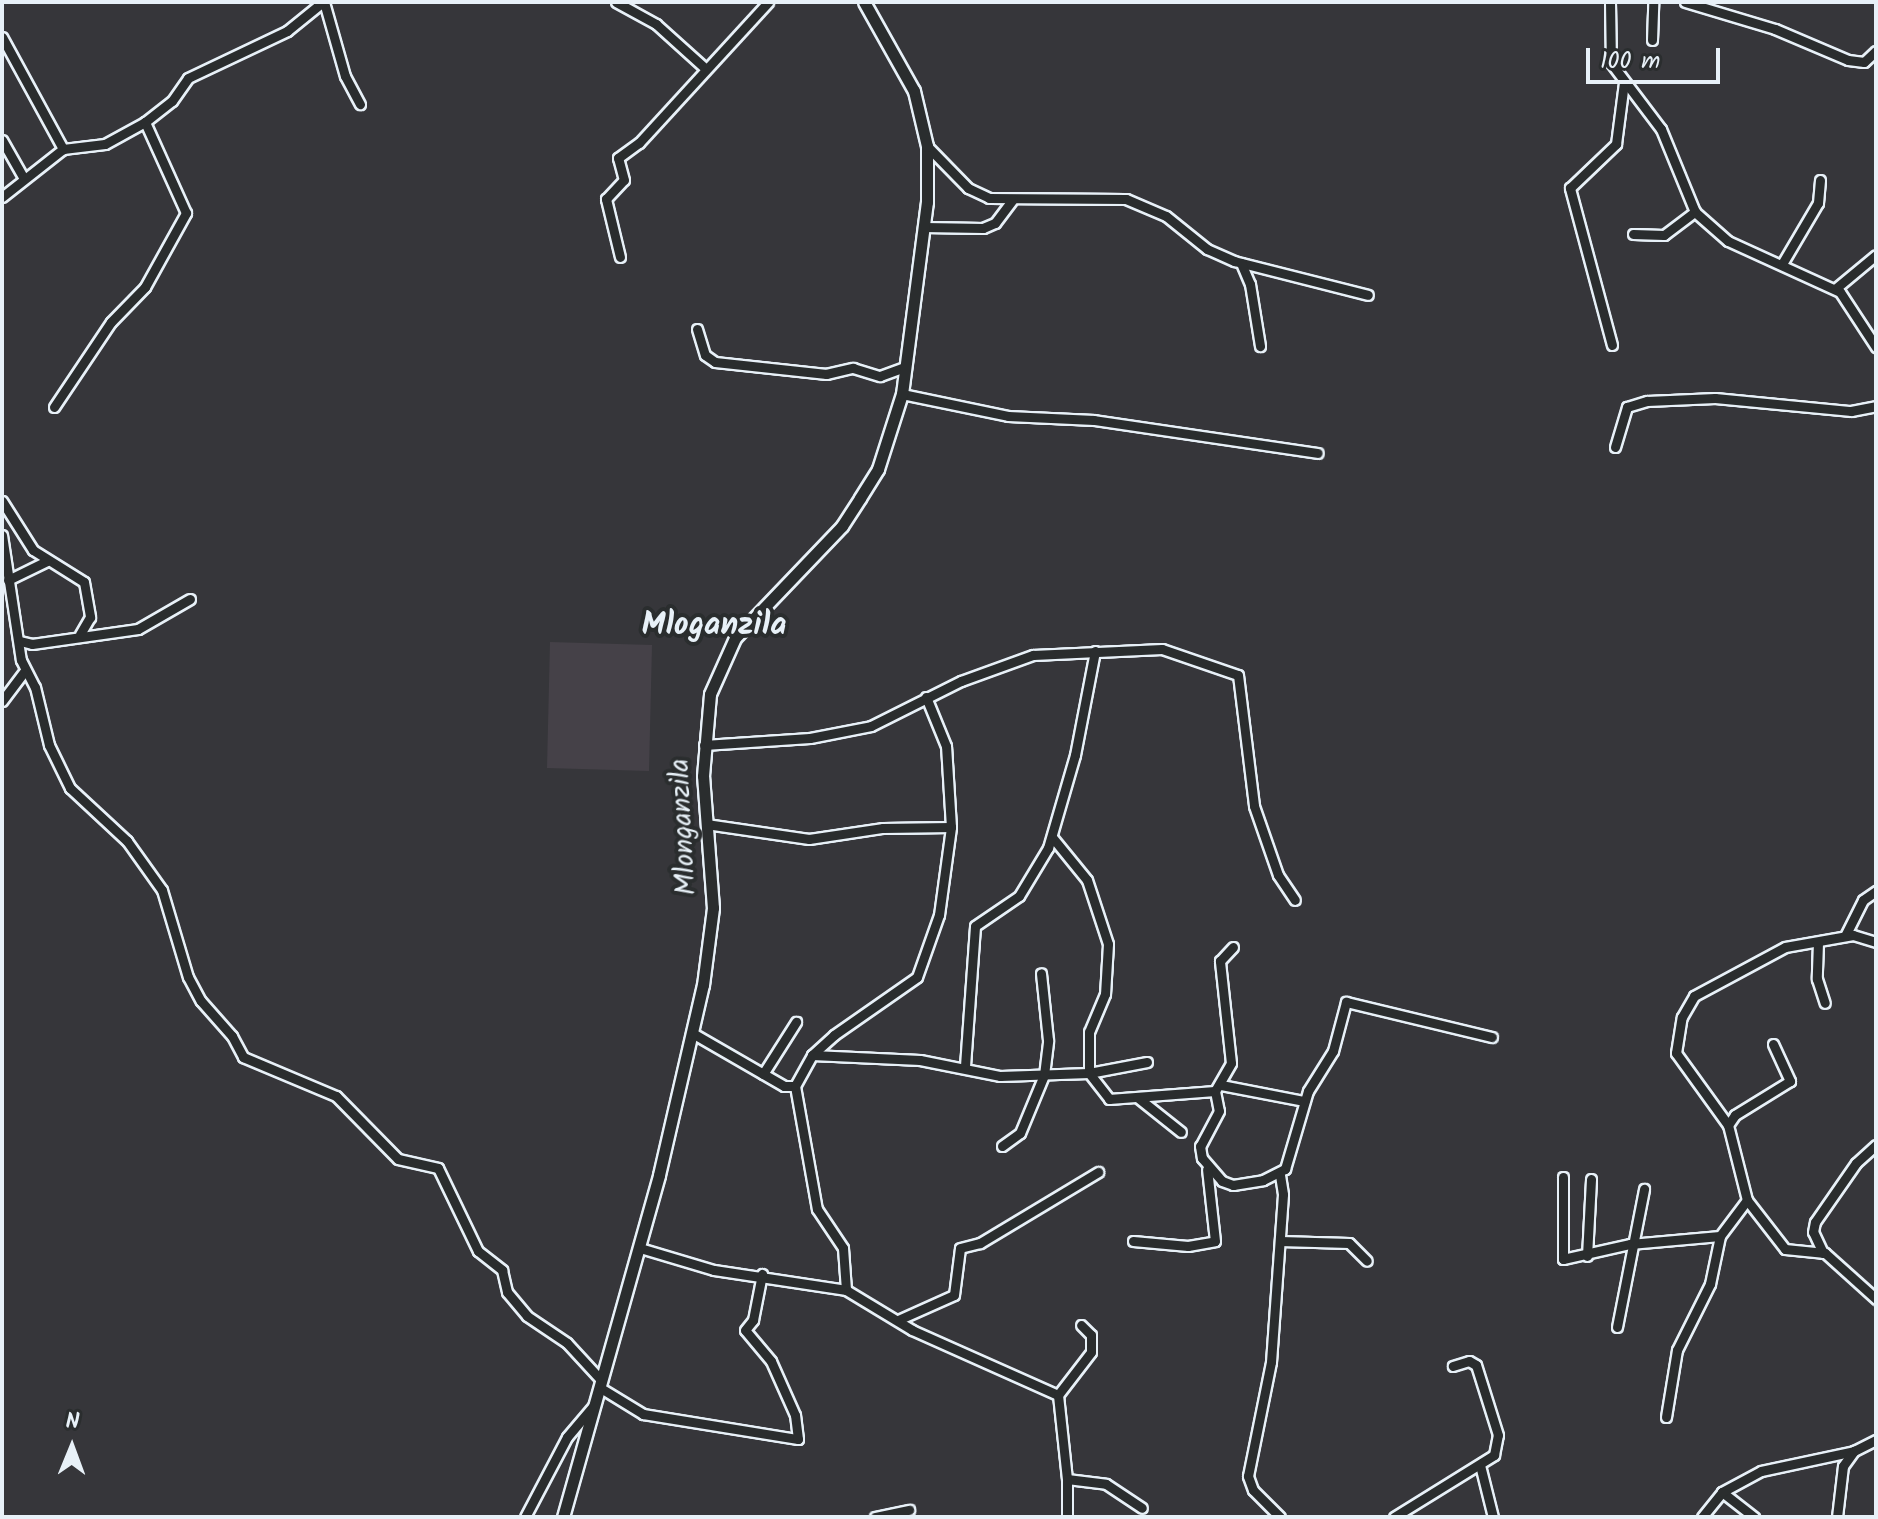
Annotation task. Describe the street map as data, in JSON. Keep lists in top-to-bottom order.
{
  "streets": {
    "street": ["Mlonganzila"]
  },
  "districts": ["Mloganzila"],
  "scale_bar": "100 m",
  "north": "top"
}
